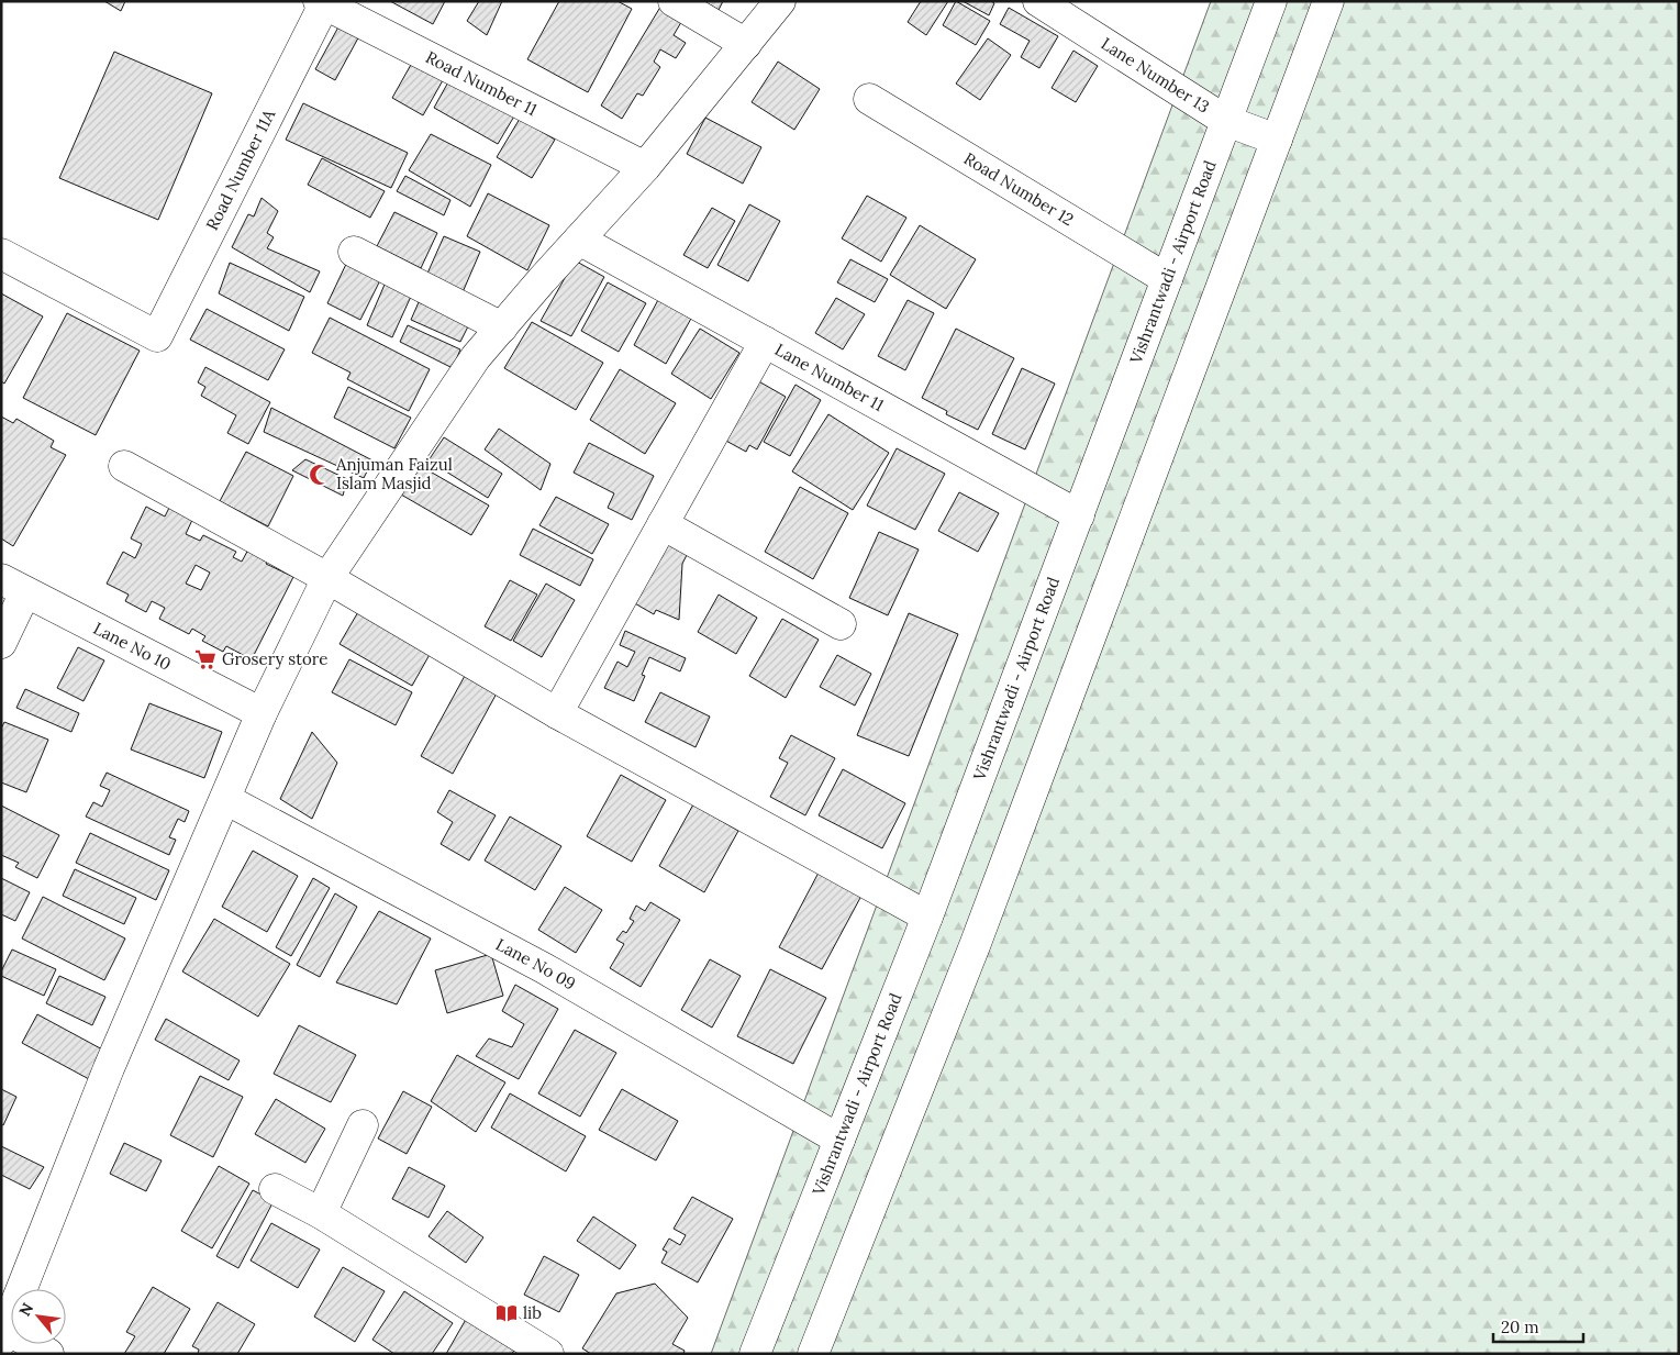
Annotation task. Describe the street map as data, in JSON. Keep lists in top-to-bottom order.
{
  "streets": {
    "street": [
      "Lane Number 13",
      "Road Number 11",
      "Road Number 11A",
      "Road Number 12",
      "Vishrantwadi - Airport Road",
      "Lane Number 11",
      "Lane No 10",
      "Lane No 09"
    ]
  },
  "crossings": [
    ["Lane Number 13", "Vishrantwadi - Airport Road"],
    ["Road Number 11", "Road Number 11A"],
    ["Road Number 12", "Vishrantwadi - Airport Road"],
    ["Vishrantwadi - Airport Road", "Lane Number 11"],
    ["Vishrantwadi - Airport Road", "Lane No 09"]
  ],
  "places": {
    "mosque": ["Anjuman Faizul Islam Masjid"],
    "supermarket": ["Grosery store"],
    "library": ["lib"]
  },
  "scale_bar": "20 m",
  "north": "top left"
}
